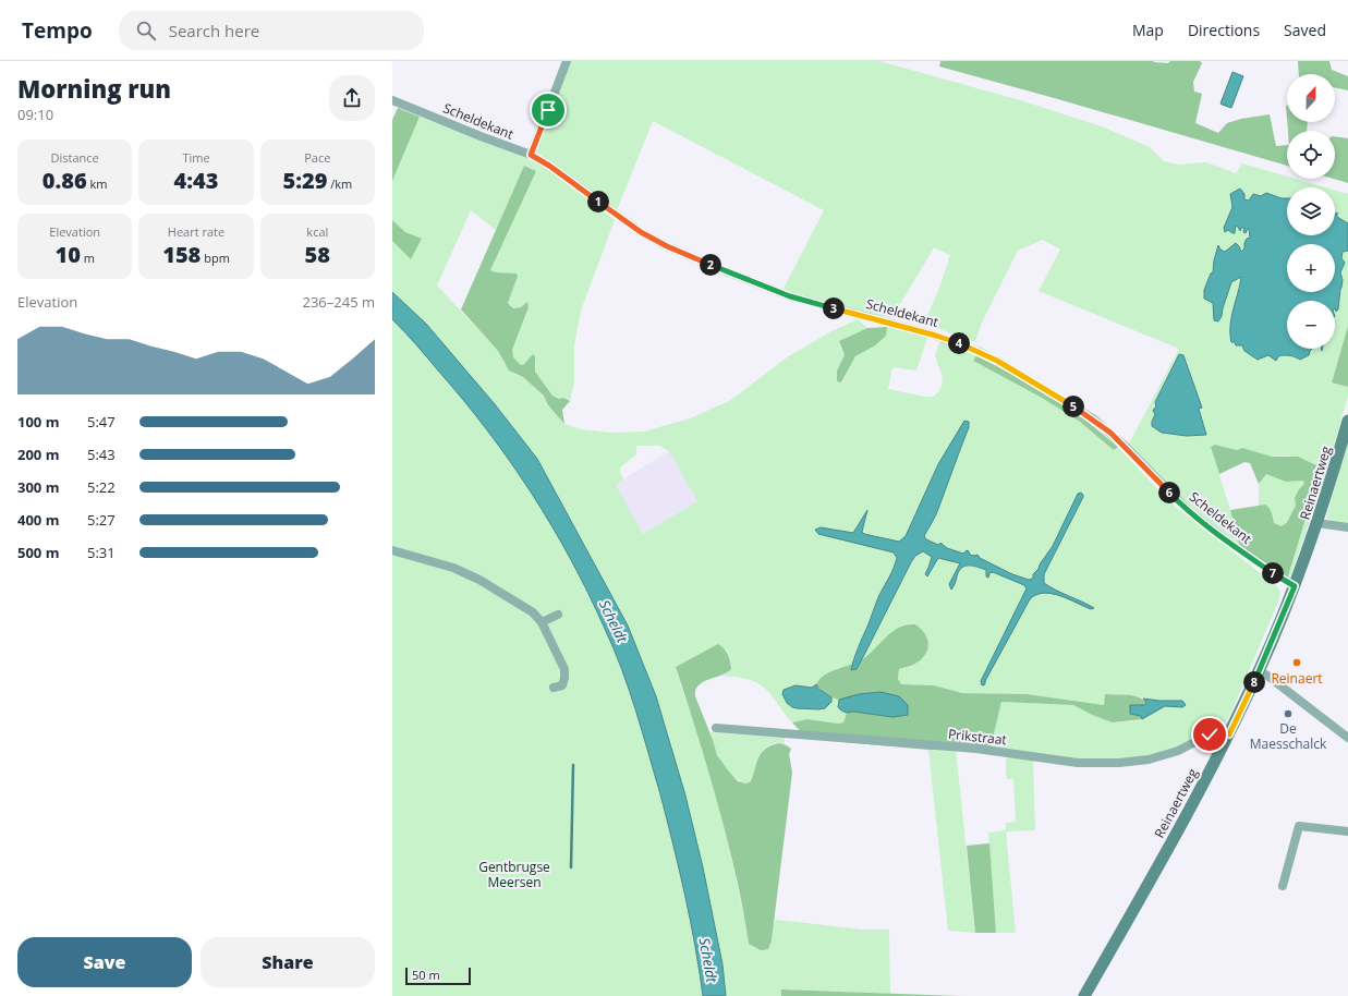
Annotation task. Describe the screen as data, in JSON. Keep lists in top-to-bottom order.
{
  "streets": {
    "main road": ["Reinaertweg"],
    "street": ["Scheldekant", "Prikstraat"]
  },
  "crossings": [
    ["Scheldekant", "Reinaertweg"],
    ["Reinaertweg", "Prikstraat"]
  ],
  "water": ["Scheldt"],
  "parks": ["Gentbrugse Meersen"],
  "places": ["Reinaert", "De Maesschalck"],
  "scale_bar": "50 m",
  "north": "top",
  "page": {
    "header": "Tempo",
    "search": "Search here",
    "nav": ["Map", "Directions", "Saved"],
    "heading": ["Morning run", "09:10"],
    "map_buttons": ["+", "−"],
    "stats": [
      ["Distance", "0.86 km"],
      ["Time", "4:43"],
      ["Pace", "5:29 /km"],
      ["Elevation", "10 m"],
      ["Heart rate", "158 bpm"],
      ["kcal", "58"]
    ],
    "pins": [
      "1",
      "2",
      "3",
      "4",
      "5",
      "6",
      "7",
      "8"
    ],
    "chart": ["Elevation", "236–245 m"],
    "list": [
      {
        "name": "100 m",
        "note": "5:47"
      },
      {
        "name": "200 m",
        "note": "5:43"
      },
      {
        "name": "300 m",
        "note": "5:22"
      },
      {
        "name": "400 m",
        "note": "5:27"
      },
      {
        "name": "500 m",
        "note": "5:31"
      }
    ],
    "buttons": ["Save", "Share"],
    "scale": "50 m"
  }
}
